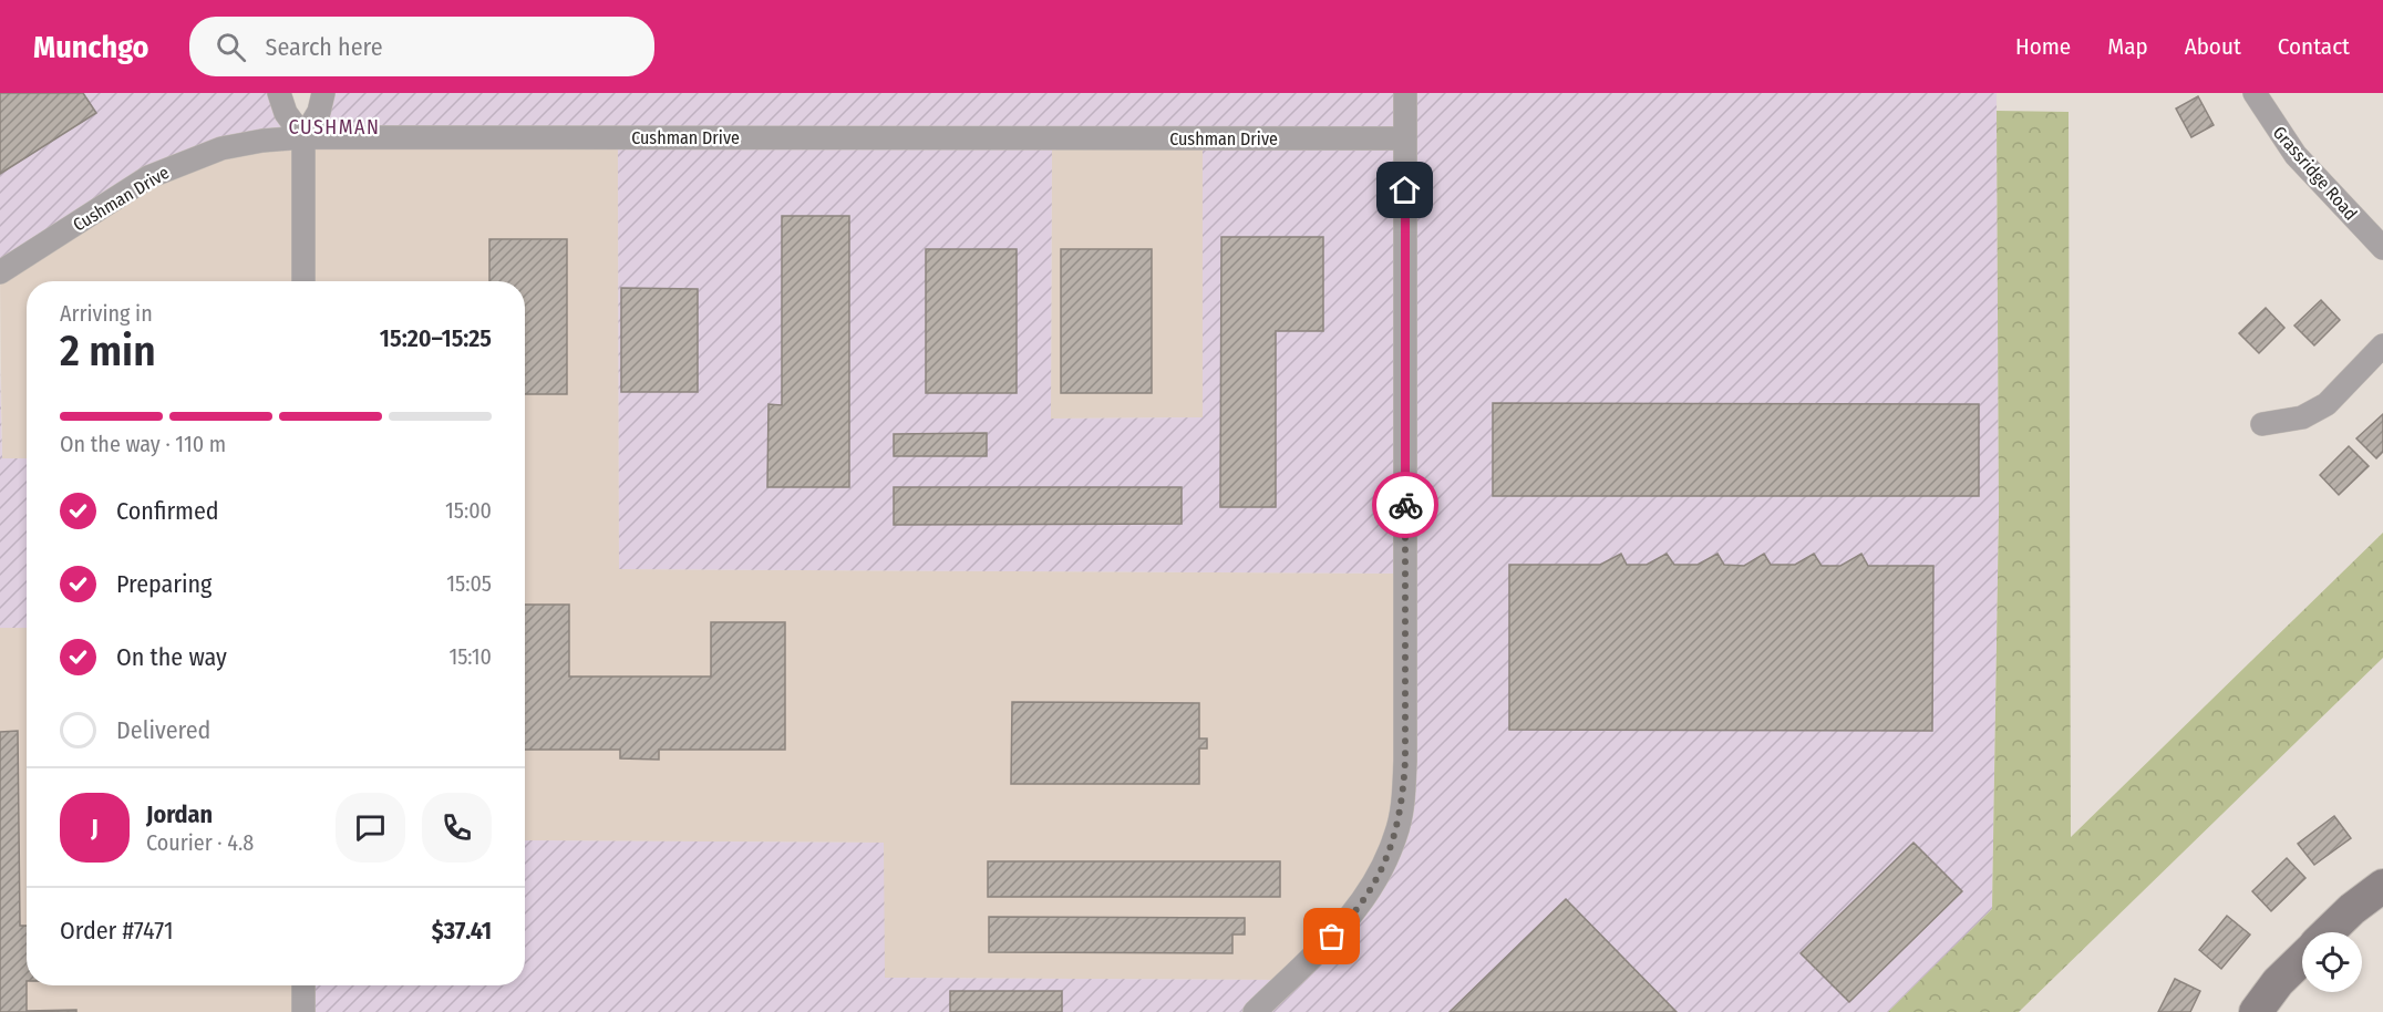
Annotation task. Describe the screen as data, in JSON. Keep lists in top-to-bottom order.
{
  "streets": {
    "street": ["Cushman Drive", "Grassridge Road"]
  },
  "districts": ["CUSHMAN"],
  "page": {
    "header": "Munchgo",
    "search": "Search here",
    "nav": [
      "Home",
      "Map",
      "About",
      "Contact"
    ],
    "heading": ["2 min", "Arriving in", "15:20–15:25"],
    "panel": [
      "Jordan",
      "Courier · 4.8",
      "Order #7471",
      "$37.41"
    ],
    "bar": "On the way · 110 m",
    "list": [
      ["Confirmed", "15:00"],
      ["Preparing", "15:05"],
      ["On the way", "15:10"],
      "Delivered"
    ],
    "round": "J"
  }
}
